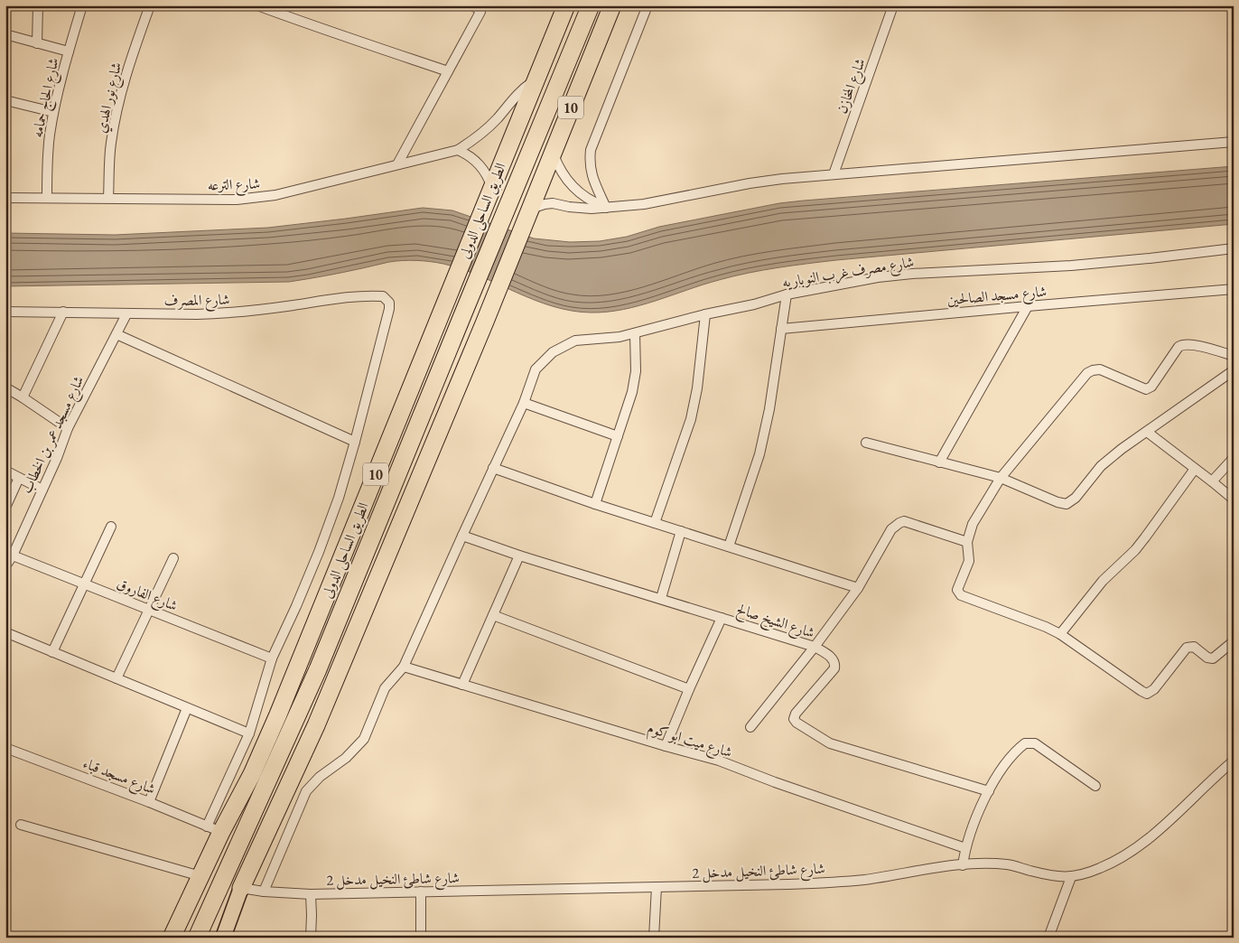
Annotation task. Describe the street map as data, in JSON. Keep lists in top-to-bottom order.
{
  "streets": {
    "highway": ["10", "الطريق الساحلى الدولى"],
    "street": [
      "شارع المخازن",
      "شارع الحاج حمامه",
      "شارع نور الهدي",
      "شارع الترعه",
      "شارع مصرف غرب النوباريه",
      "شارع مسجد الصالحين",
      "شارع المصرف",
      "شارع مسجد عمر بن الخطاب",
      "شارع الفاروق",
      "شارع الشيخ صالح",
      "شارع ميت ابو كوم",
      "شارع مسجد قباء",
      "شارع شاطئ النخيل مدخل 2"
    ]
  },
  "crossings": [
    ["شارع الحاج حمامه", "شارع الترعه"],
    ["شارع نور الهدي", "شارع الترعه"],
    ["10", "شارع شاطئ النخيل مدخل 2"],
    ["شارع الترعه", "الطريق الساحلى الدولى"],
    ["الطريق الساحلى الدولى", "شارع مسجد قباء"],
    ["شارع المصرف", "شارع مسجد عمر بن الخطاب"],
    ["شارع مسجد عمر بن الخطاب", "شارع الفاروق"]
  ]
}
